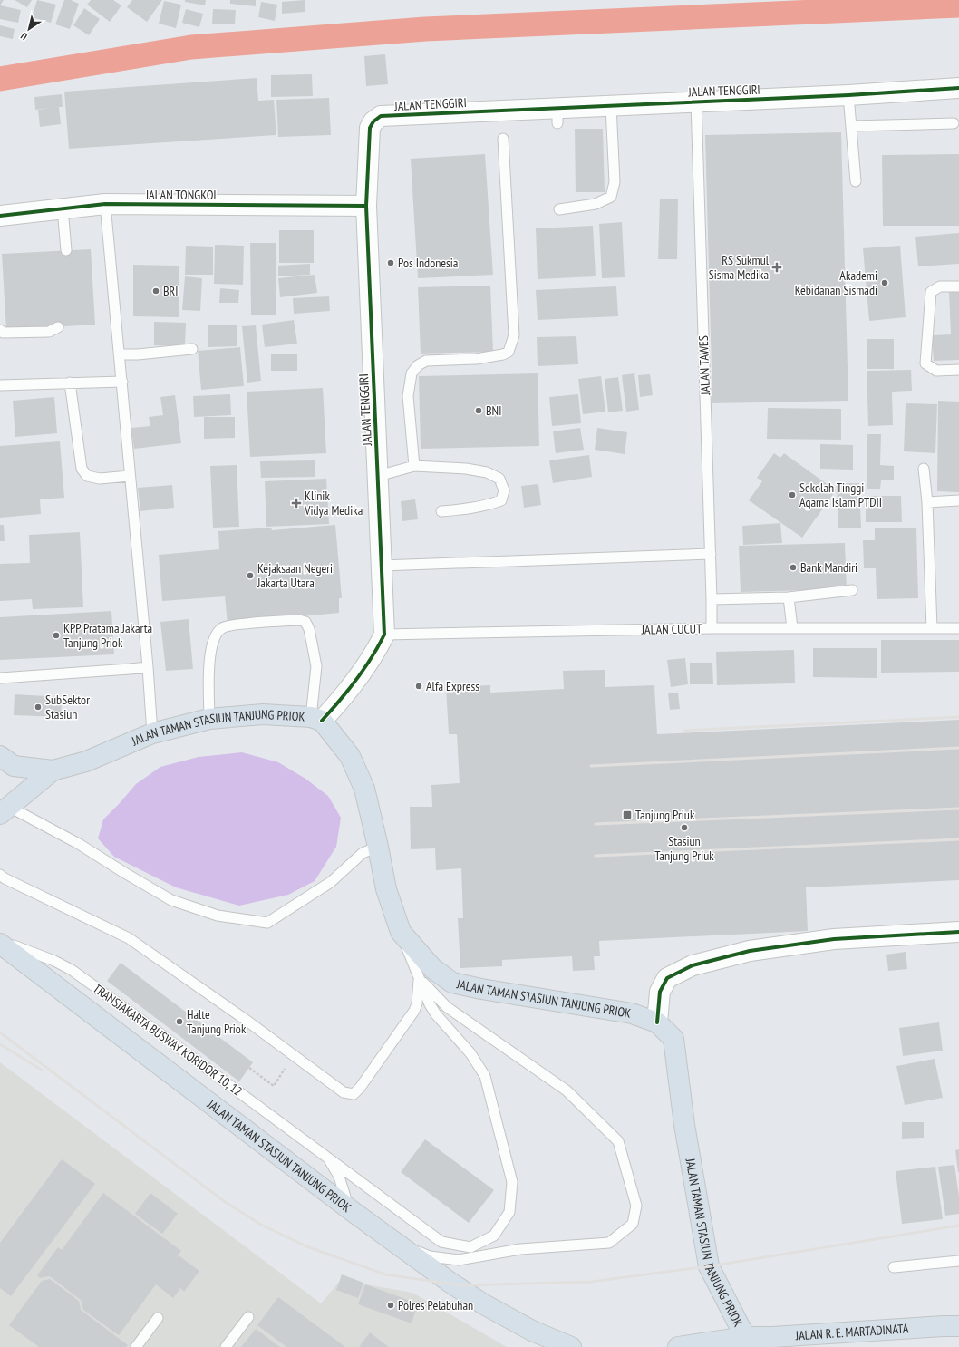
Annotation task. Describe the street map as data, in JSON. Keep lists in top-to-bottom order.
{
  "streets": {
    "highway": ["JALAN TAMAN STASIUN TANJUNG PRIOK", "JALAN R. E. MARTADINATA"],
    "street": ["JALAN TENGGIRI", "JALAN TONGKOL"],
    "lane": ["JALAN TAWES", "JALAN CUCUT", "TRANSJAKARTA BUSWAY KORIDOR 10, 12"]
  },
  "crossings": [
    ["JALAN TENGGIRI", "JALAN TONGKOL"],
    ["JALAN TENGGIRI", "JALAN TAWES"],
    ["JALAN TENGGIRI", "JALAN CUCUT"],
    ["JALAN TAWES", "JALAN CUCUT"],
    ["JALAN TAMAN STASIUN TANJUNG PRIOK", "TRANSJAKARTA BUSWAY KORIDOR 10, 12"],
    ["JALAN TAMAN STASIUN TANJUNG PRIOK", "JALAN R. E. MARTADINATA"]
  ],
  "places": {
    "other": [
      "Pos Indonesia",
      "Akademi Kebidanan Sismadi",
      "BRI",
      "BNI",
      "Sekolah Tinggi Agama Islam PTDII",
      "Bank Mandiri",
      "Kejaksaan Negeri Jakarta Utara",
      "KPP Pratama Jakarta Tanjung Priok",
      "Alfa Express",
      "SubSektor Stasiun",
      "Stasiun Tanjung Priuk",
      "Halte Tanjung Priok",
      "Polres Pelabuhan"
    ],
    "health": ["RS Sukmul Sisma Medika", "Klinik Vidya Medika"],
    "transit": ["Tanjung Priuk"]
  },
  "north": "bottom left"
}
